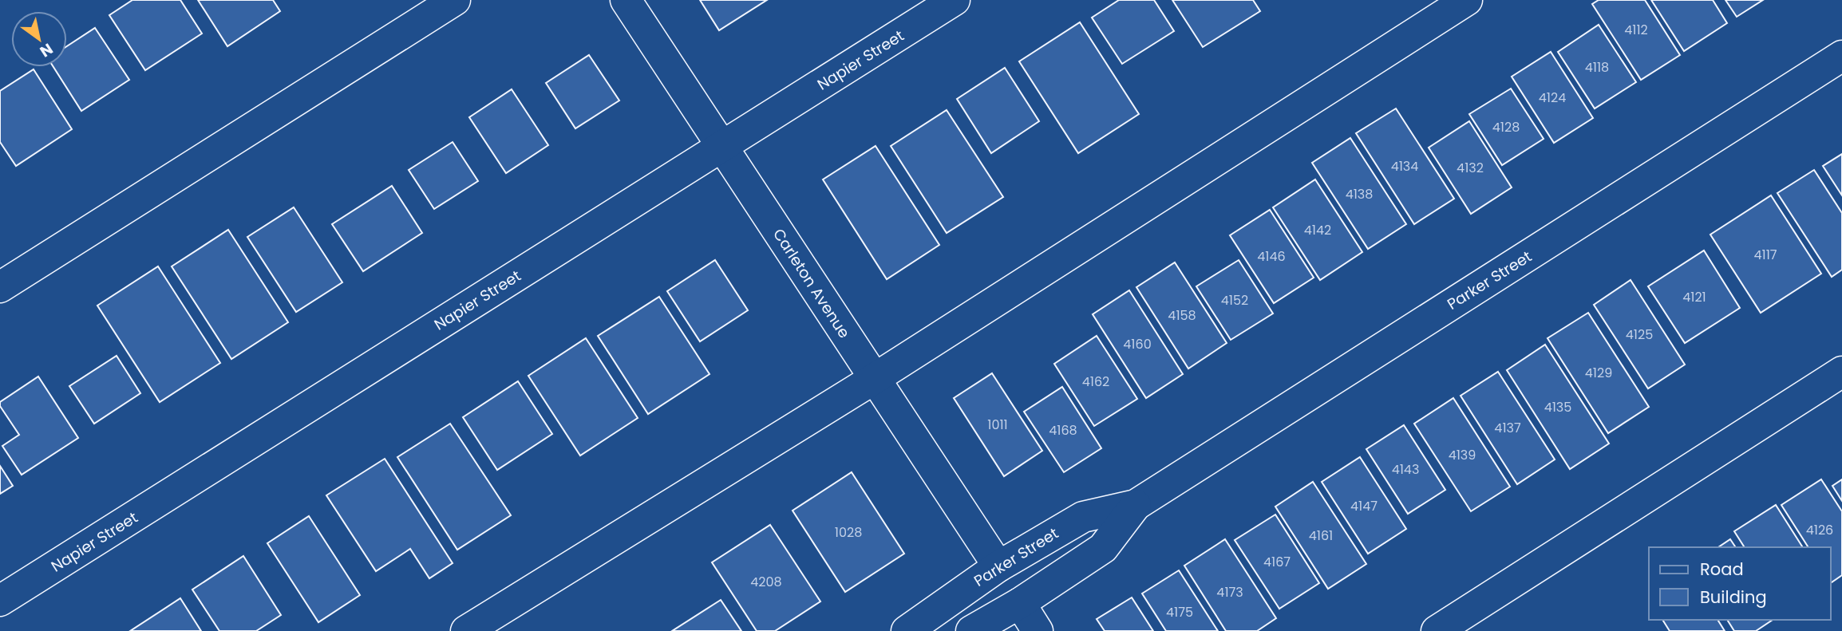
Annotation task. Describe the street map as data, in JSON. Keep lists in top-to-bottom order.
{
  "streets": {
    "street": ["Napier Street", "Parker Street", "Carleton Avenue"]
  },
  "crossings": [
    ["Napier Street", "Carleton Avenue"],
    ["Parker Street", "Carleton Avenue"]
  ],
  "house_numbers": [
    "4112",
    "4118",
    "4124",
    "4128",
    "4134",
    "4132",
    "4138",
    "4142",
    "4117",
    "4146",
    "4121",
    "4152",
    "4158",
    "4125",
    "4160",
    "4129",
    "4162",
    "4135",
    "1011",
    "4137",
    "4168",
    "4139",
    "4143",
    "4147",
    "4126",
    "1028",
    "4161",
    "4167",
    "4208",
    "4173",
    "4175"
  ],
  "legend": ["Road", "Building"],
  "north": "bottom right"
}
